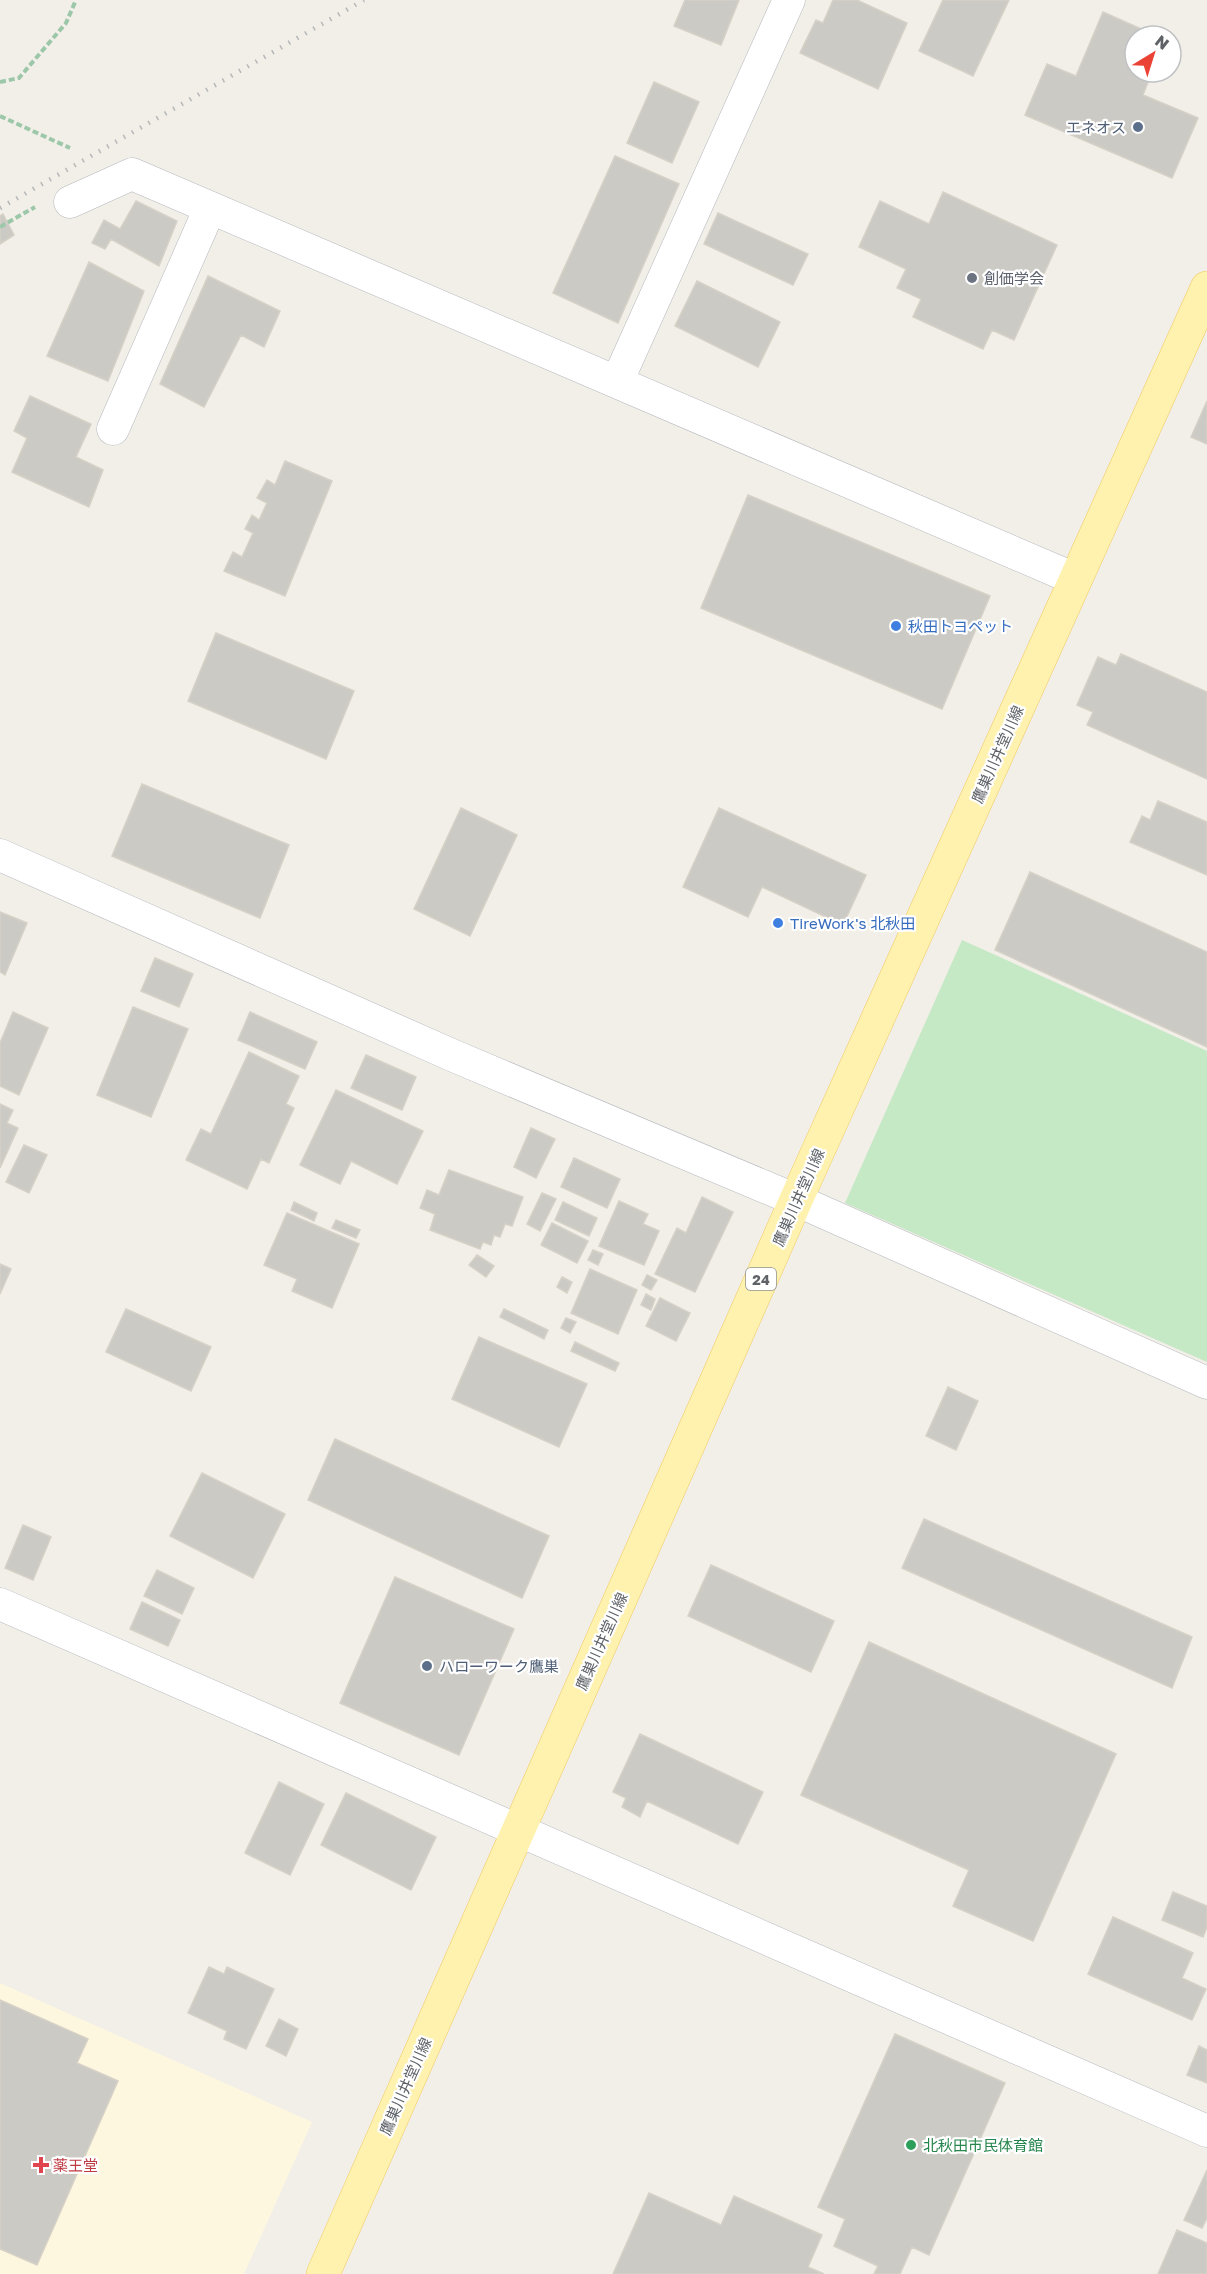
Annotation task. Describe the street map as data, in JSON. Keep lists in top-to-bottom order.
{
  "streets": {
    "main road": ["鷹巣川井堂川線", "24"]
  },
  "places": {
    "other": [
      "エネオス",
      "創価学会",
      "秋田トヨペット",
      "TireWork's 北秋田",
      "ハローワーク鷹巣",
      "北秋田市民体育館"
    ],
    "health": ["薬王堂"]
  },
  "north": "top right"
}
